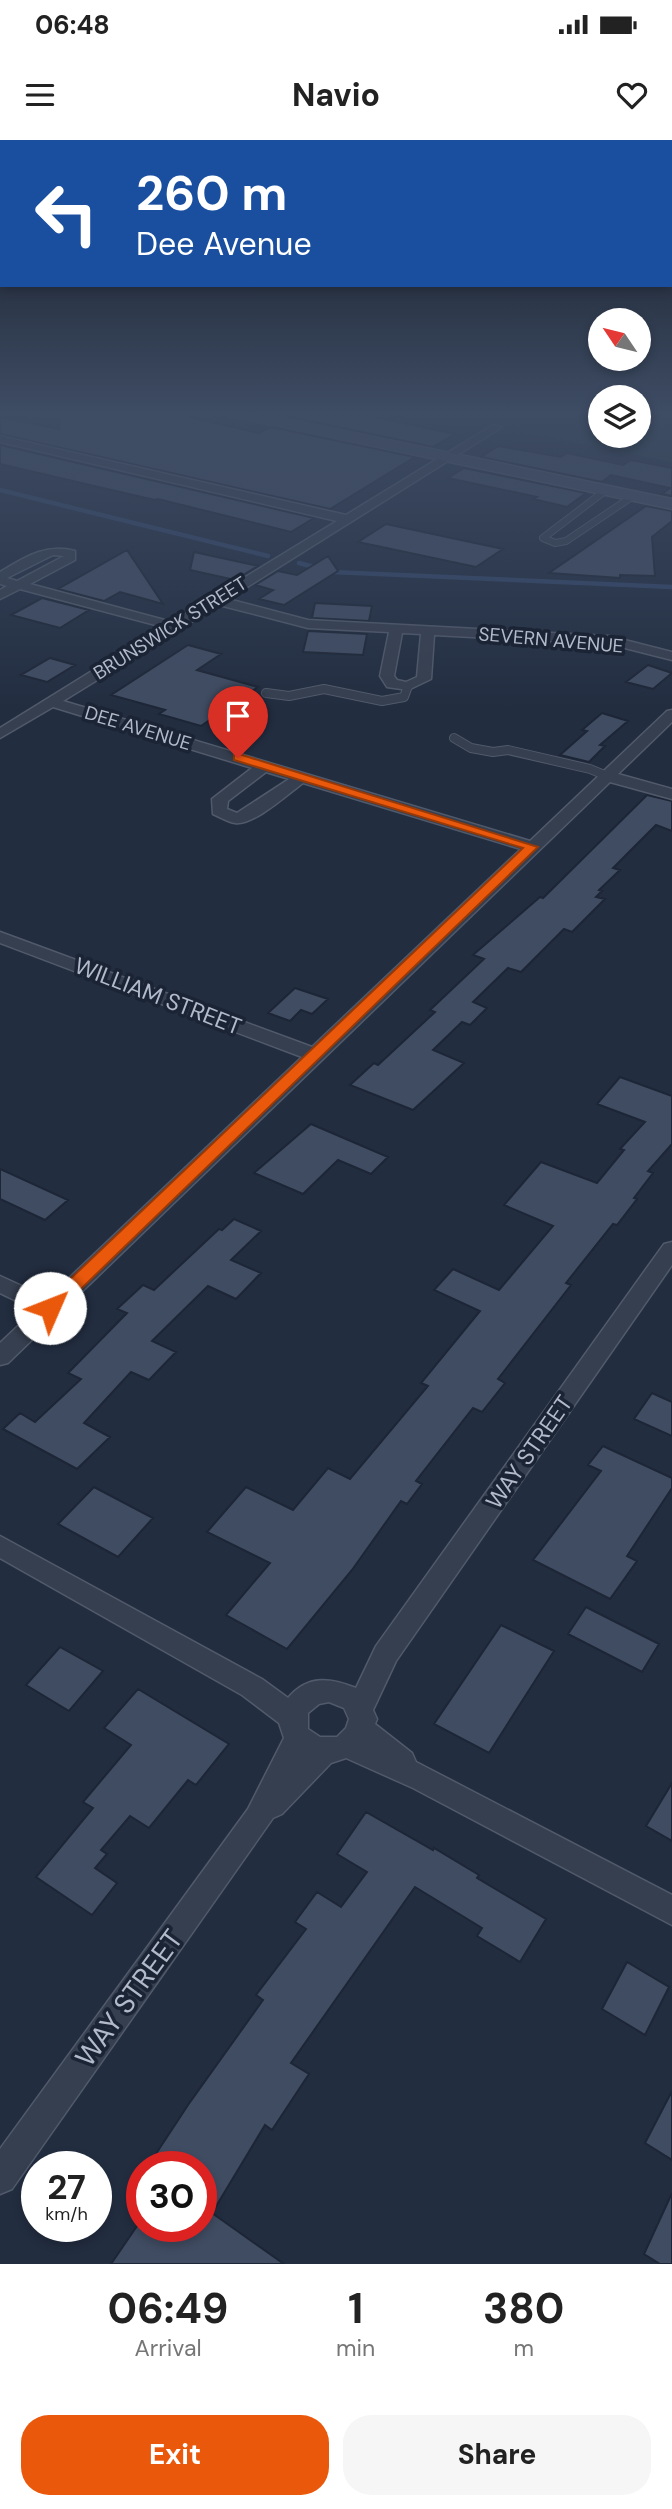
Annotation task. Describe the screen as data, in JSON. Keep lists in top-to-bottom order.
{
  "streets": {
    "street": [
      "BRUNSWICK STREET",
      "SEVERN AVENUE",
      "DEE AVENUE",
      "WILLIAM STREET",
      "WAY STREET"
    ]
  },
  "crossings": [
    ["BRUNSWICK STREET", "SEVERN AVENUE"],
    ["BRUNSWICK STREET", "DEE AVENUE"]
  ],
  "north": "top left",
  "page": {
    "status": "06:48",
    "header": "Navio",
    "turn": ["260 m", "Dee Avenue"],
    "speed": "27 km/h",
    "limit": "30",
    "eta": [
      "06:49",
      "Arrival",
      "1",
      "min",
      "380",
      "m"
    ],
    "buttons": ["Exit", "Share"]
  }
}
